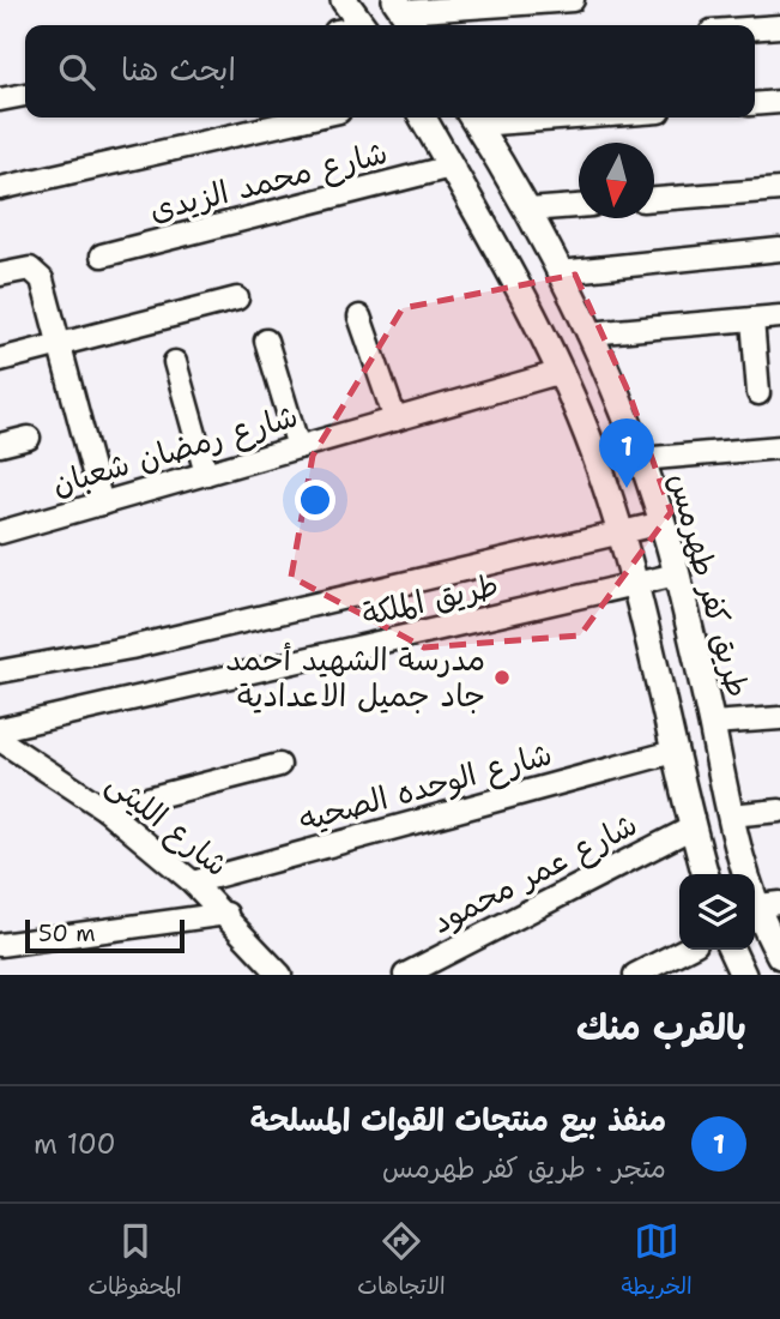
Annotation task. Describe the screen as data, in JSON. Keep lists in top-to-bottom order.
{
  "streets": {
    "street": [
      "شارع محمد الزيدى",
      "شارع رمضان شعبان",
      "طريق كفر طهرمس",
      "طريق الملكة",
      "شارع الوحده الصحيه",
      "شارع الليثى",
      "شارع عمر محمود"
    ]
  },
  "crossings": [
    ["طريق كفر طهرمس", "طريق الملكة"],
    ["شارع الوحده الصحيه", "شارع الليثى"]
  ],
  "places": ["مدرسة الشهيد أحمد جاد جميل الاعدادية"],
  "scale_bar": "50 m",
  "north": "bottom",
  "page": {
    "search": "ابحث هنا",
    "pins": "1",
    "scale": "50 m",
    "heading": "بالقرب منك",
    "list": [
      {
        "mark": "1",
        "name": "منفذ بيع منتجات القوات المسلحة",
        "note": "متجر · طريق كفر طهرمس",
        "value": "100 m"
      }
    ],
    "nav": ["الخريطة", "الاتجاهات", "المحفوظات"]
  }
}
